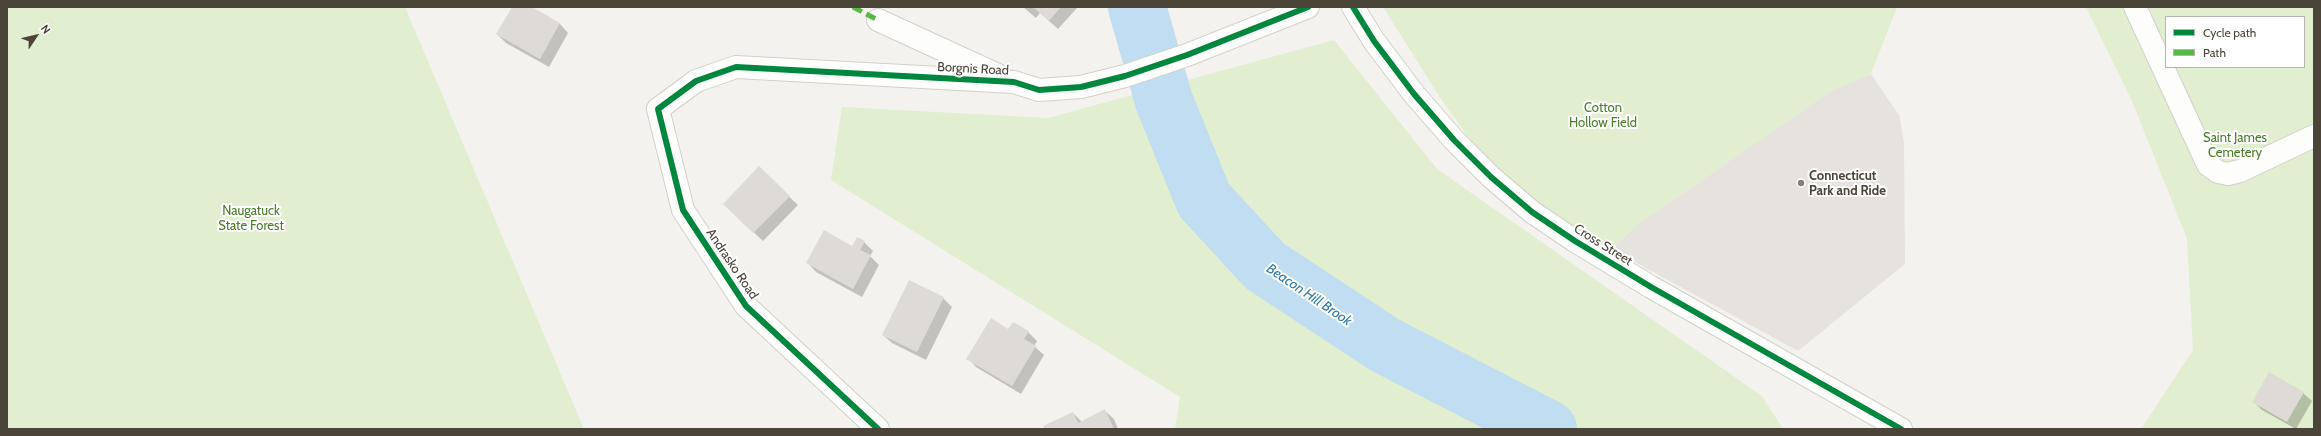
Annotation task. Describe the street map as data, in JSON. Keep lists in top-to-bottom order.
{
  "streets": {
    "street": ["Borgnis Road", "Cross Street", "Andrasko Road"]
  },
  "crossings": [
    ["Borgnis Road", "Andrasko Road"]
  ],
  "water": ["Beacon Hill Brook"],
  "parks": ["Cotton Hollow Field", "Saint James Cemetery", "Naugatuck State Forest"],
  "places": ["Connecticut Park and Ride"],
  "legend": ["Cycle path", "Path"],
  "north": "top right"
}
